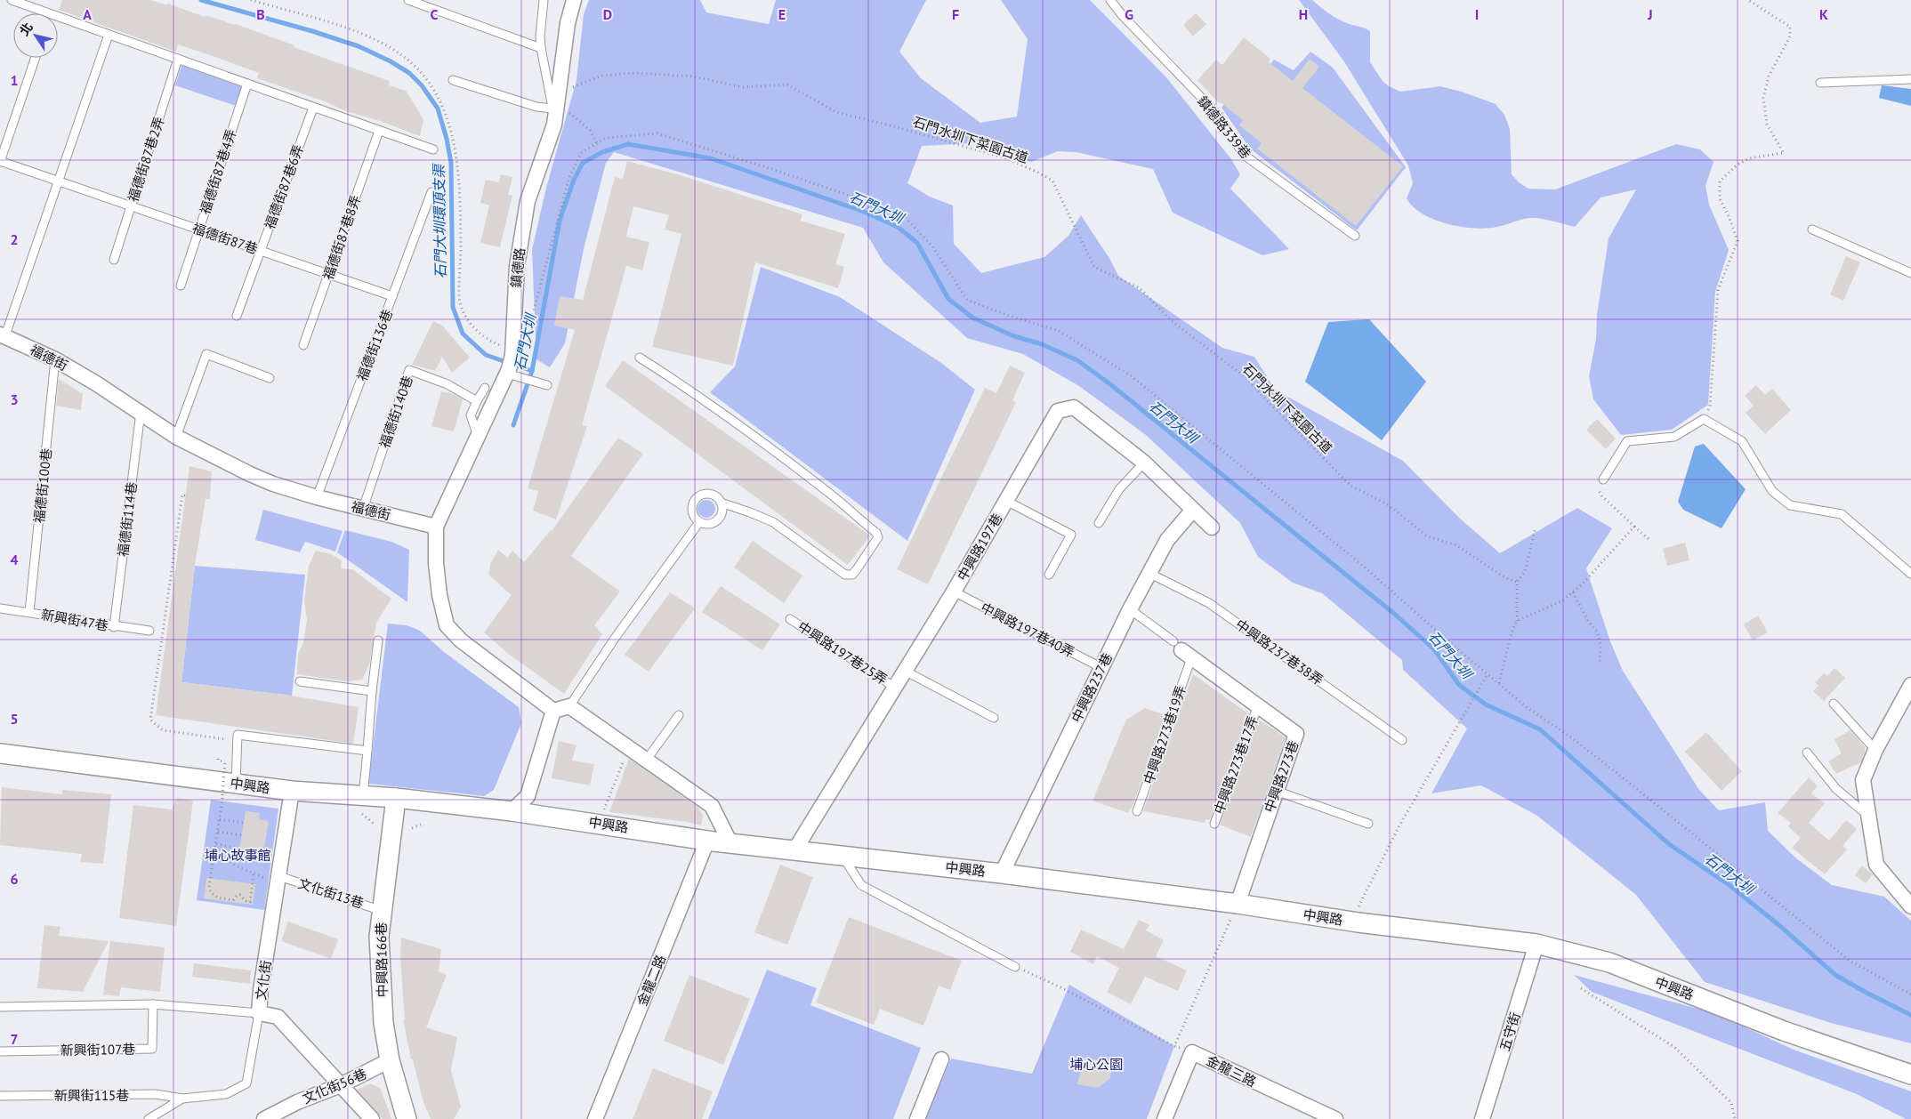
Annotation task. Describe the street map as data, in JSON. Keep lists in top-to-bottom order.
{
  "streets": {
    "street": [
      "鎮德路",
      "福德街",
      "中興路197巷",
      "中興路237巷",
      "中興路273巷",
      "中興路",
      "中興路166巷",
      "文化街",
      "金龍二路",
      "五守街",
      "金龍三路",
      "文化街56巷"
    ],
    "lane": [
      "鎮德路339巷",
      "福德街87巷2弄",
      "福德街87巷4弄",
      "福德街87巷6弄",
      "福德街87巷8弄",
      "福德街87巷",
      "福德街136巷",
      "福德街140巷",
      "福德街100巷",
      "福德街114巷",
      "新興街47巷",
      "中興路197巷40弄",
      "中興路237巷38弄",
      "中興路197巷25弄",
      "中興路273巷19弄",
      "中興路273巷17弄",
      "文化街13巷",
      "新興街107巷",
      "新興街115巷"
    ],
    "path": ["石門水圳下菜園古道"]
  },
  "crossings": [
    ["石門水圳下菜園古道", "鎮德路"],
    ["福德街87巷2弄", "福德街87巷"],
    ["福德街87巷4弄", "福德街87巷"],
    ["福德街87巷6弄", "福德街87巷"],
    ["福德街87巷8弄", "福德街87巷"],
    ["福德街87巷", "福德街136巷"],
    ["鎮德路", "福德街"],
    ["福德街136巷", "福德街"],
    ["福德街", "福德街140巷"],
    ["福德街", "福德街100巷"],
    ["福德街", "福德街114巷"],
    ["福德街100巷", "新興街47巷"],
    ["福德街114巷", "新興街47巷"],
    ["中興路197巷", "中興路197巷40弄"],
    ["中興路197巷", "中興路197巷25弄"],
    ["中興路197巷", "中興路237巷"],
    ["中興路197巷", "中興路"],
    ["中興路197巷40弄", "中興路237巷"],
    ["中興路237巷38弄", "中興路237巷"],
    ["中興路237巷", "中興路"],
    ["中興路273巷19弄", "中興路273巷"],
    ["中興路273巷17弄", "中興路273巷"],
    ["中興路273巷", "中興路"],
    ["中興路", "中興路166巷"],
    ["中興路", "文化街"],
    ["中興路", "金龍二路"],
    ["中興路", "五守街"],
    ["文化街13巷", "中興路166巷"],
    ["文化街13巷", "文化街"],
    ["中興路166巷", "文化街56巷"],
    ["文化街", "文化街56巷"],
    ["文化街", "新興街115巷"]
  ],
  "water": ["石門大圳", "石門大圳環頂支渠"],
  "parks": ["埔心故事館", "埔心公園"],
  "north": "top left",
  "grid": {
    "columns": [
      "A",
      "B",
      "C",
      "D",
      "E",
      "F",
      "G",
      "H",
      "I",
      "J",
      "K"
    ],
    "rows": [
      "1",
      "2",
      "3",
      "4",
      "5",
      "6",
      "7"
    ]
  }
}
